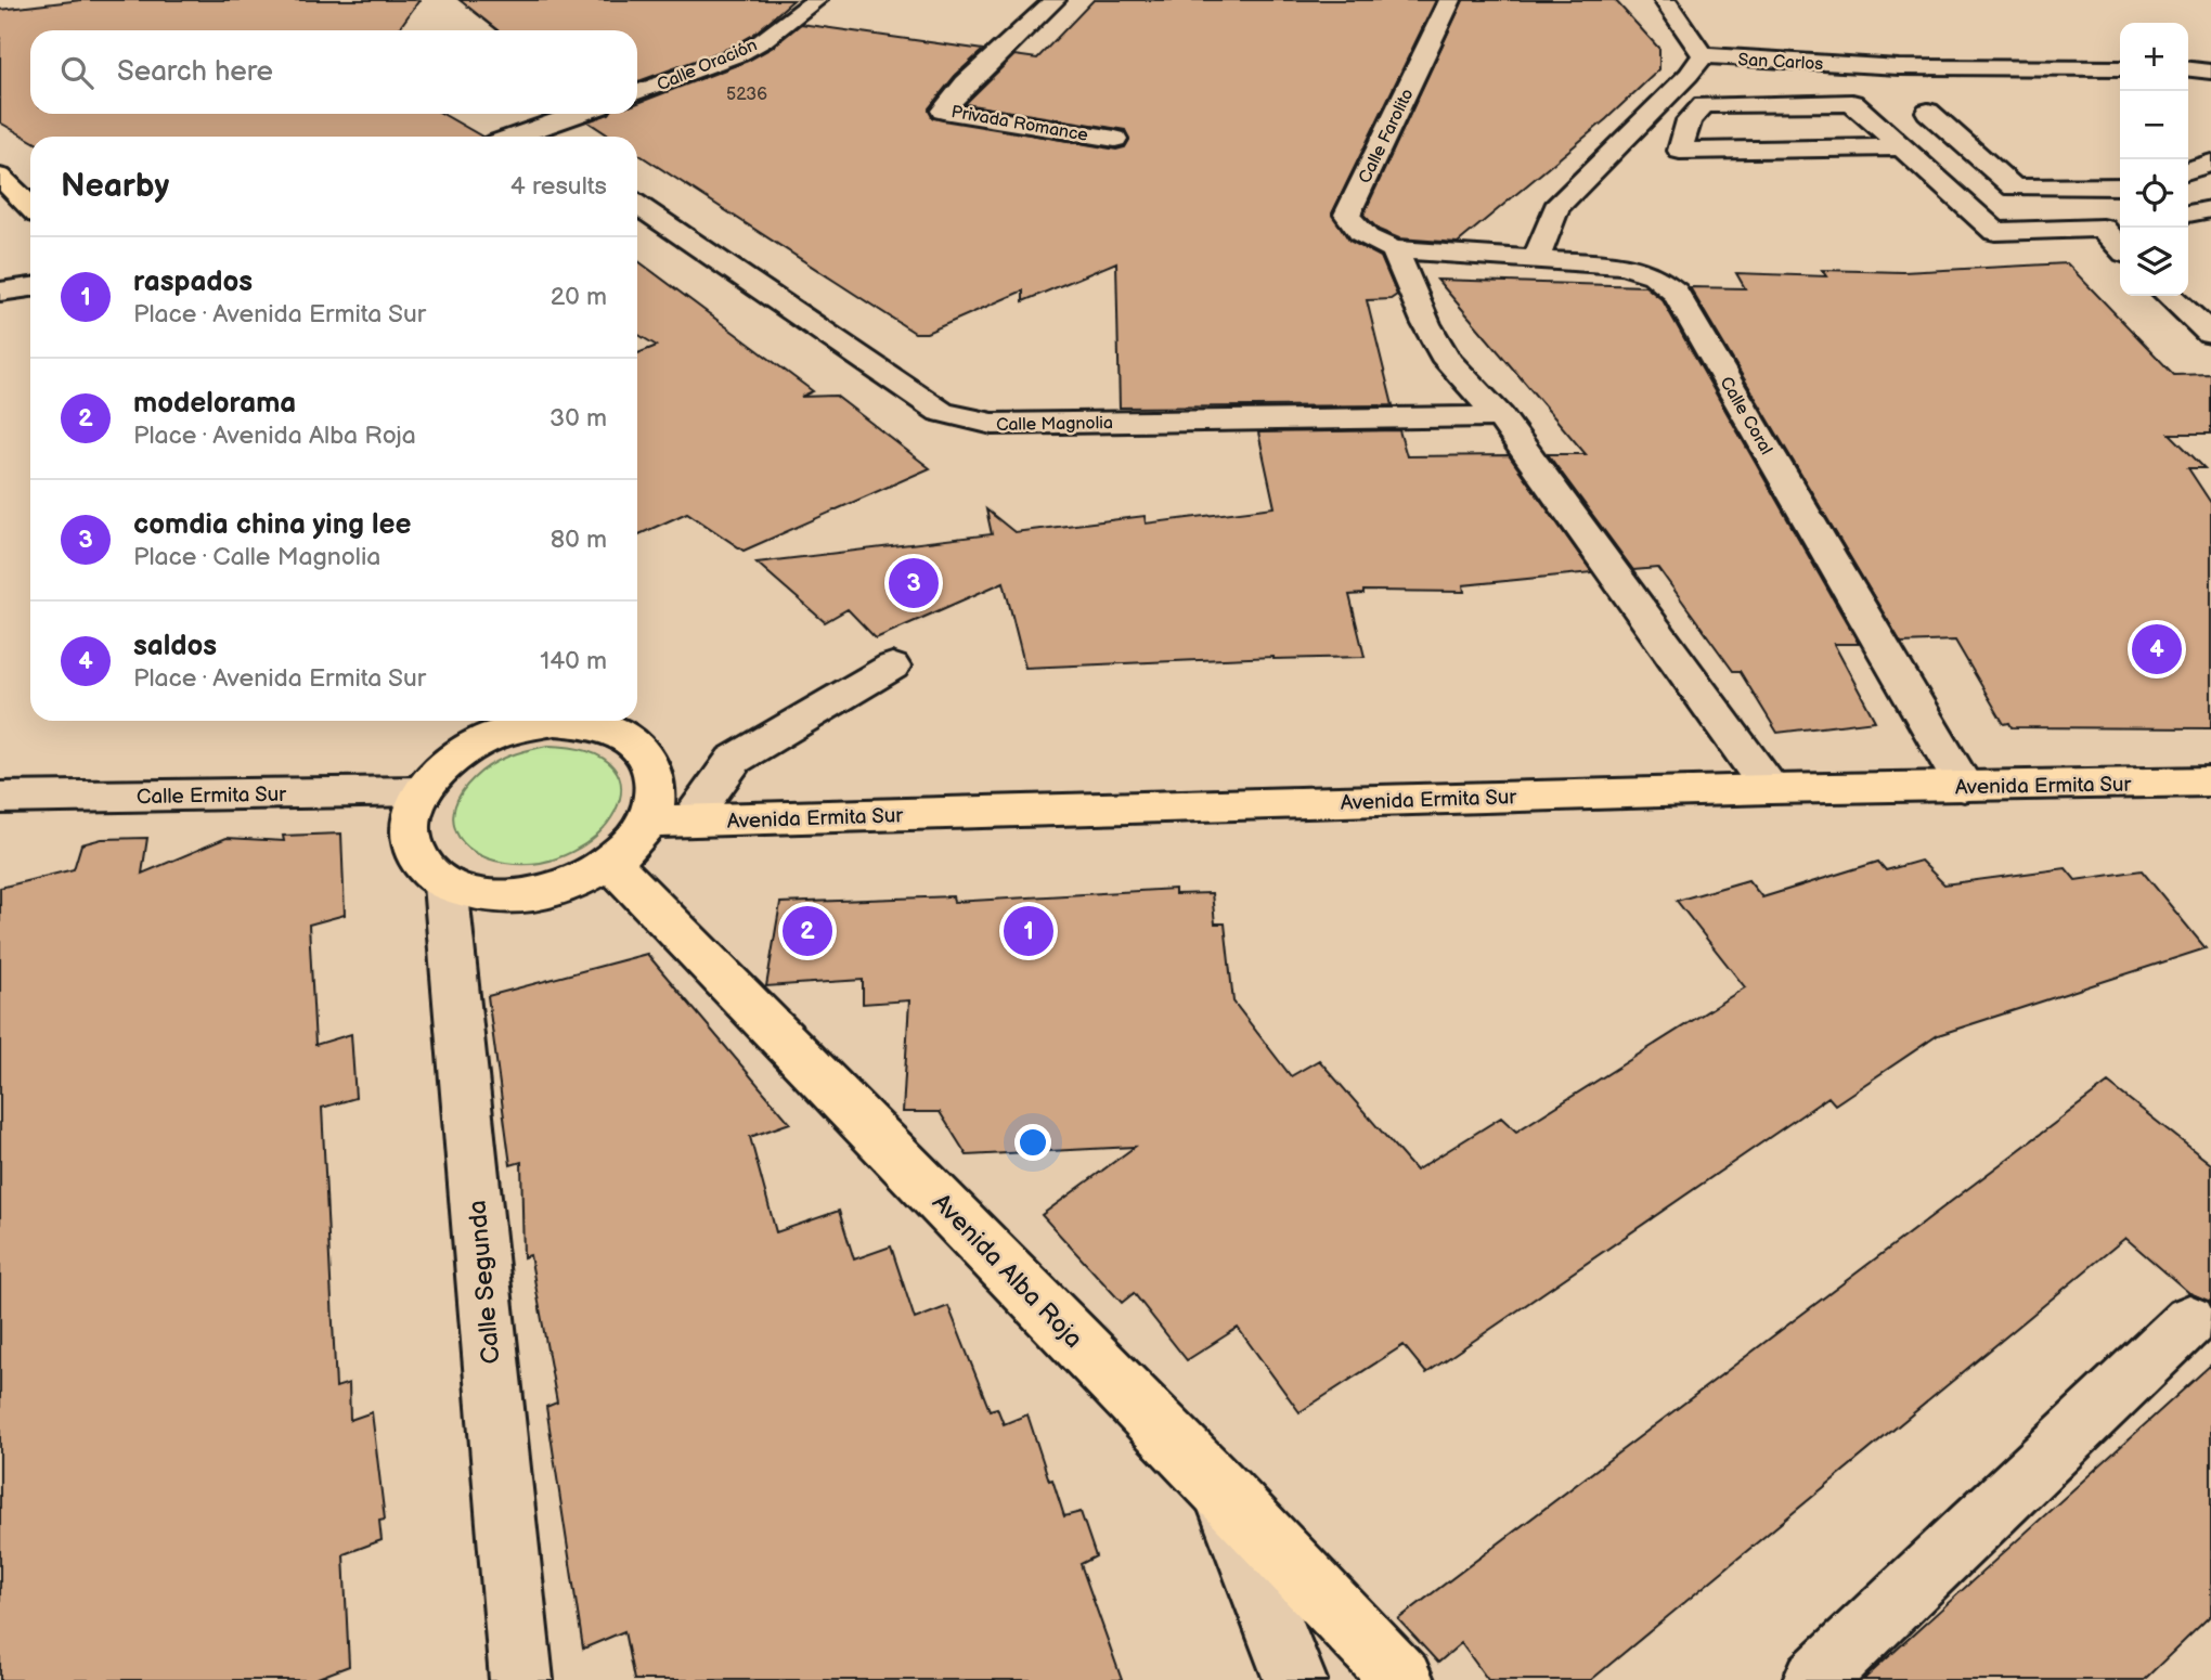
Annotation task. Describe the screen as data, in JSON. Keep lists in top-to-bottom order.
{
  "streets": {
    "main road": ["Avenida Ermita Sur", "Avenida Alba Roja"],
    "street": [
      "San Carlos",
      "Calle Oración",
      "Privada Romance",
      "Calle Farolito",
      "Calle Coral",
      "Calle Magnolia",
      "Calle Ermita Sur",
      "Calle Segunda"
    ]
  },
  "crossings": [
    ["Calle Farolito", "Calle Coral"],
    ["Calle Coral", "Avenida Ermita Sur"]
  ],
  "house_numbers": ["5236"],
  "page": {
    "map_buttons": ["+", "−"],
    "search": "Search here",
    "heading": ["Nearby", "4 results"],
    "list": [
      {
        "mark": "1",
        "name": "raspados",
        "note": "Place · Avenida Ermita Sur",
        "value": "20 m"
      },
      {
        "mark": "2",
        "name": "modelorama",
        "note": "Place · Avenida Alba Roja",
        "value": "30 m"
      },
      {
        "mark": "3",
        "name": "comdia china ying lee",
        "note": "Place · Calle Magnolia",
        "value": "80 m"
      },
      {
        "mark": "4",
        "name": "saldos",
        "note": "Place · Avenida Ermita Sur",
        "value": "140 m"
      }
    ],
    "pins": [
      "3",
      "4",
      "1",
      "2"
    ]
  }
}
